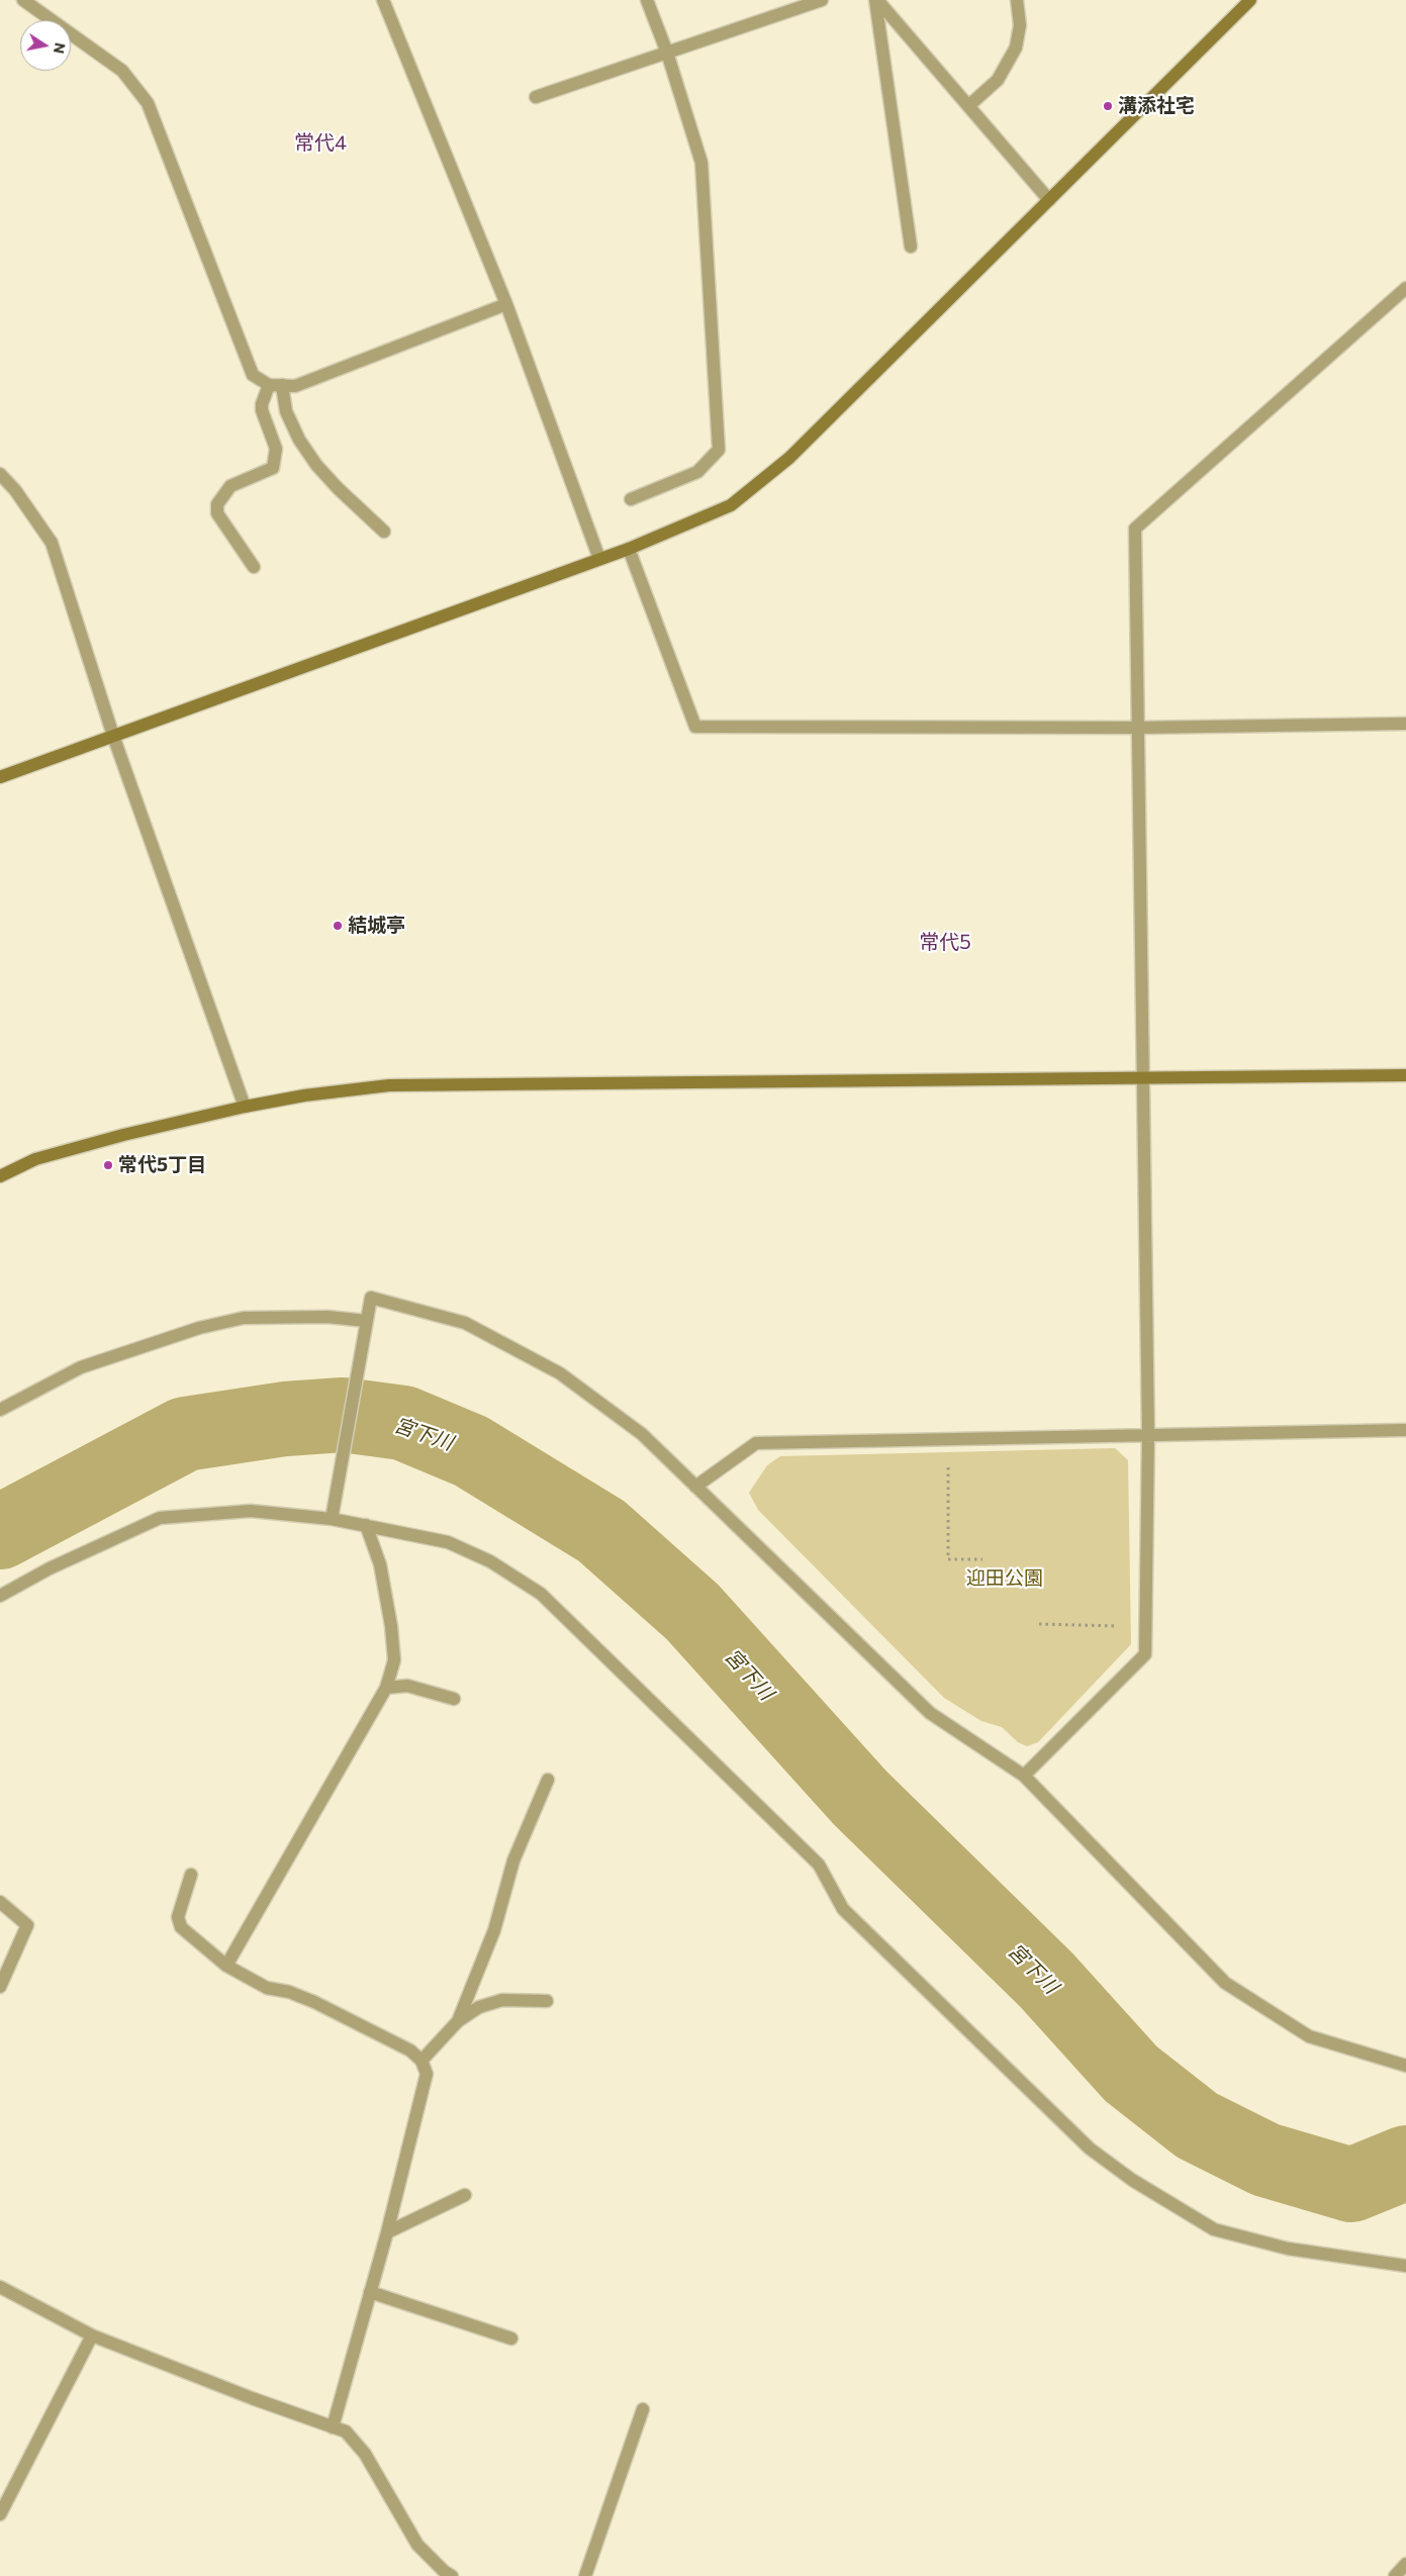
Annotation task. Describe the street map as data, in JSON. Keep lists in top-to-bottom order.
{
  "districts": ["常代4", "常代5"],
  "water": ["宮下川"],
  "parks": ["迎田公園"],
  "places": ["溝添社宅", "結城亭", "常代5丁目"],
  "north": "right"
}
